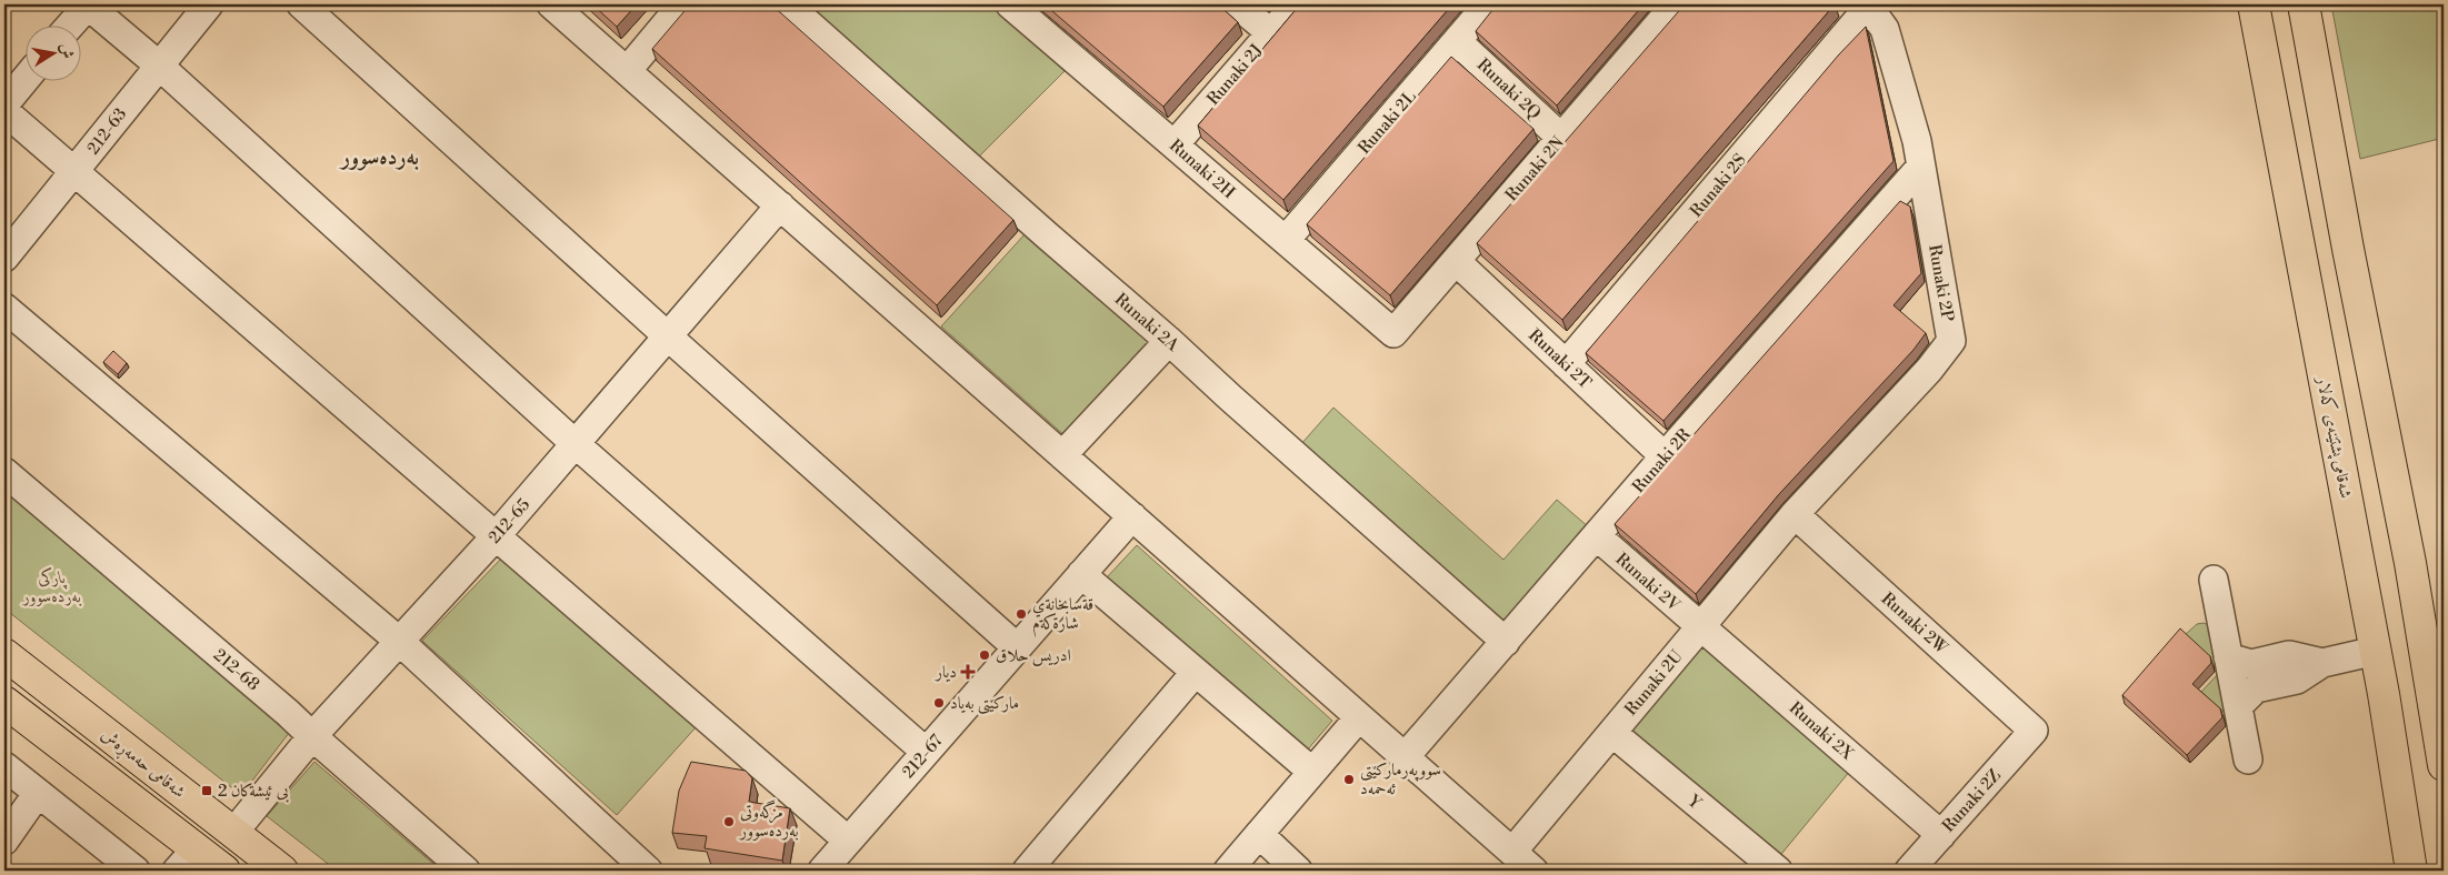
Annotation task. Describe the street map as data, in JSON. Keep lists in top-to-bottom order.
{
  "streets": {
    "highway": ["شەقامی پشتێنەی کەلار", "شەقامی حەمەڕەش"],
    "street": [
      "Runaki 2J",
      "Runaki 2Q",
      "Runaki 2L",
      "212-63",
      "Runaki 2H",
      "Runaki 2N",
      "Runaki 2S",
      "Runaki 2P",
      "Runaki 2A",
      "Runaki 2T",
      "Runaki 2R",
      "212-65",
      "Runaki 2V",
      "Runaki 2W",
      "212-68",
      "Runaki 2U",
      "Runaki 2X",
      "212-67",
      "Runaki 2Z",
      "Y"
    ]
  },
  "crossings": [
    ["Runaki 2J", "Runaki 2H"],
    ["Runaki 2Q", "Runaki 2L"],
    ["Runaki 2Q", "Runaki 2N"],
    ["Runaki 2L", "Runaki 2H"],
    ["Runaki 2H", "Runaki 2N"],
    ["Runaki 2N", "Runaki 2T"],
    ["Runaki 2S", "Runaki 2P"],
    ["Runaki 2S", "Runaki 2T"],
    ["Runaki 2P", "Runaki 2R"],
    ["Runaki 2P", "Runaki 2W"],
    ["Runaki 2P", "Runaki 2U"],
    ["Runaki 2A", "Runaki 2R"],
    ["Runaki 2T", "Runaki 2R"],
    ["Runaki 2R", "Runaki 2V"],
    ["212-65", "212-68"],
    ["212-65", "شەقامی حەمەڕەش"],
    ["Runaki 2V", "Runaki 2U"],
    ["Runaki 2V", "Runaki 2X"],
    ["Runaki 2W", "Runaki 2U"],
    ["Runaki 2W", "Runaki 2Z"],
    ["Runaki 2U", "Runaki 2X"],
    ["Runaki 2U", "Y"],
    ["Runaki 2X", "Runaki 2Z"]
  ],
  "districts": ["بەردەسوور"],
  "parks": ["پارکی بەردەسوور"],
  "places": {
    "other": [
      "قةسابخانةي شارةكةم",
      "ادريس حلاق",
      "مارکێتی بەیاد",
      "سووپەرمارکێتی ئەحمەد",
      "مزگەوتی بەردەسوور"
    ],
    "health": ["ديار"],
    "transit": ["بی ئيشةكان 2"]
  },
  "north": "right"
}
